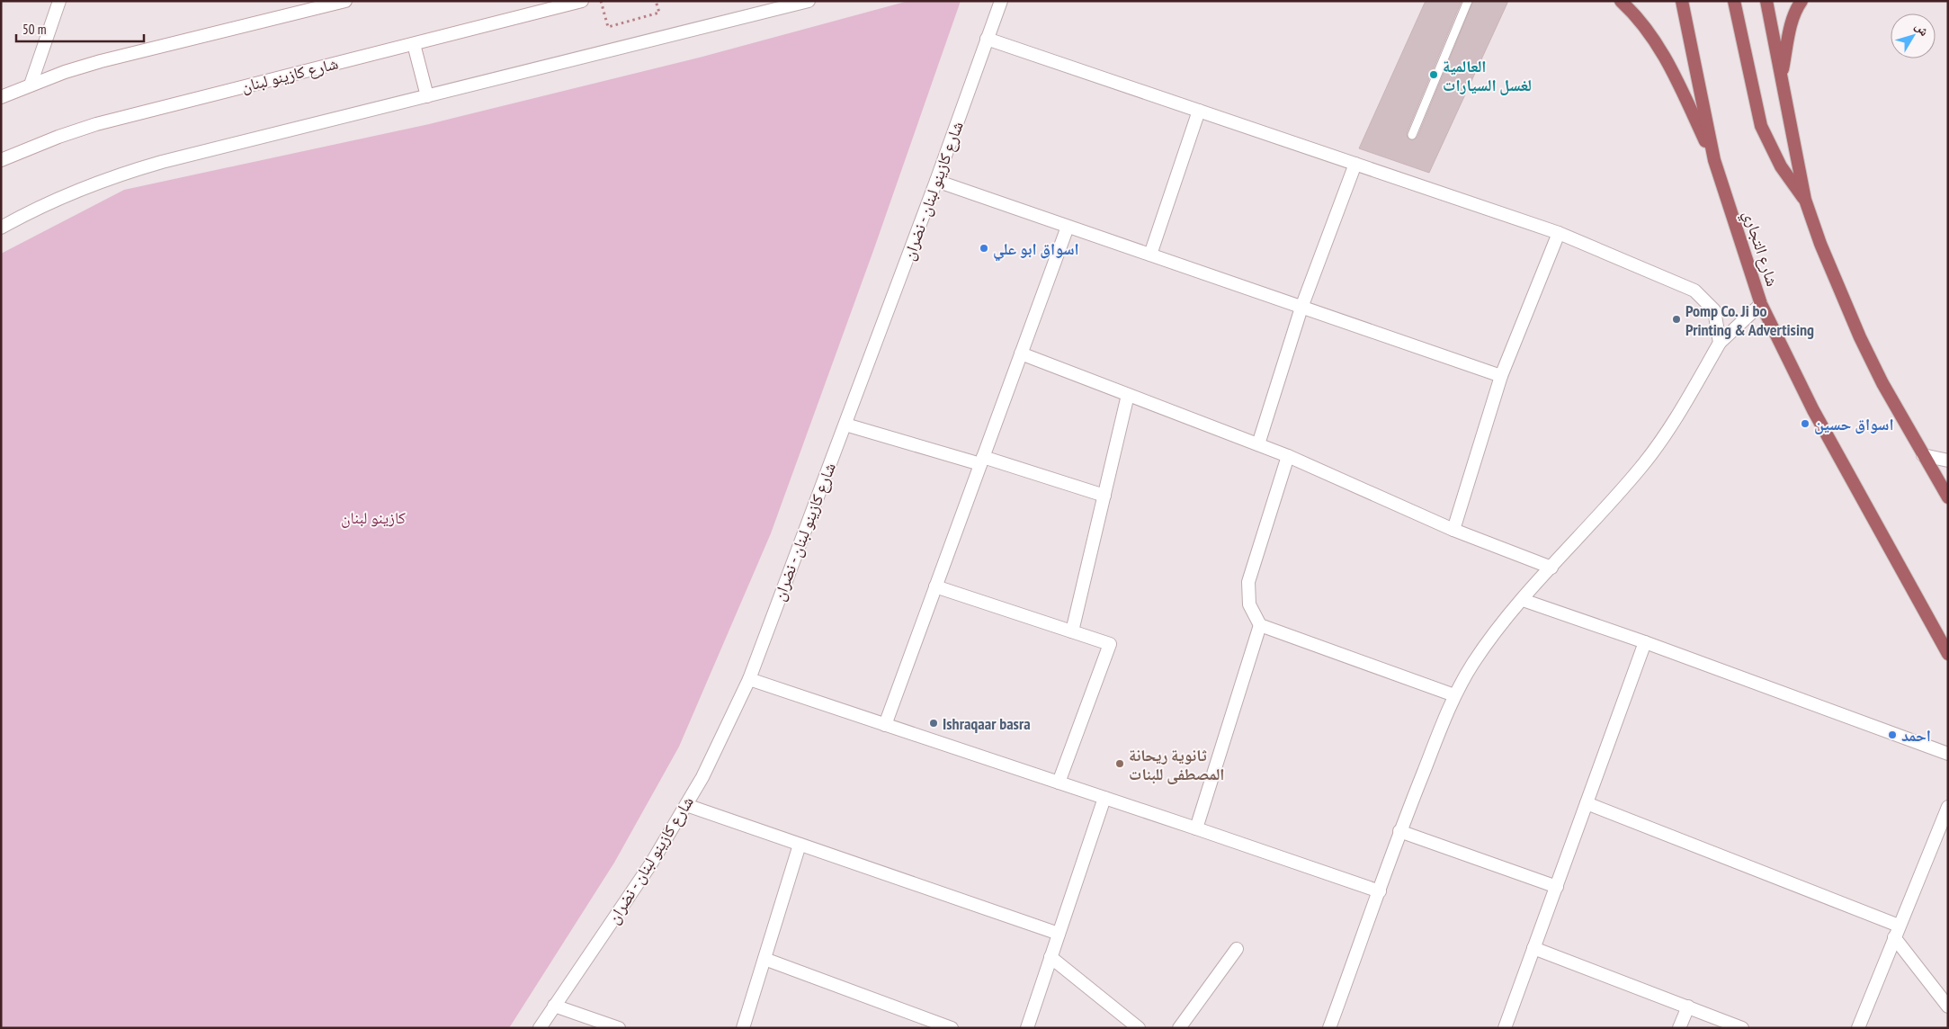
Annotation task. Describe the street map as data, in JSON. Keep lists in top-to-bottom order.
{
  "streets": {
    "main road": ["شارع التجاري"],
    "street": ["شارع كازينو لبنان", "شارع كازينو لبنان - نضران"]
  },
  "parks": ["كازينو لبنان"],
  "places": [
    "العالمية لغسل السيارات",
    "اسواق ابو علي",
    "Pomp Co. Ji bo Printing & Advertising",
    "اسواق حسين",
    "Ishraqaar basra",
    "احمد",
    "ثانوية ريحانة المصطفى للبنات"
  ],
  "scale_bar": "50 m",
  "north": "top right"
}
